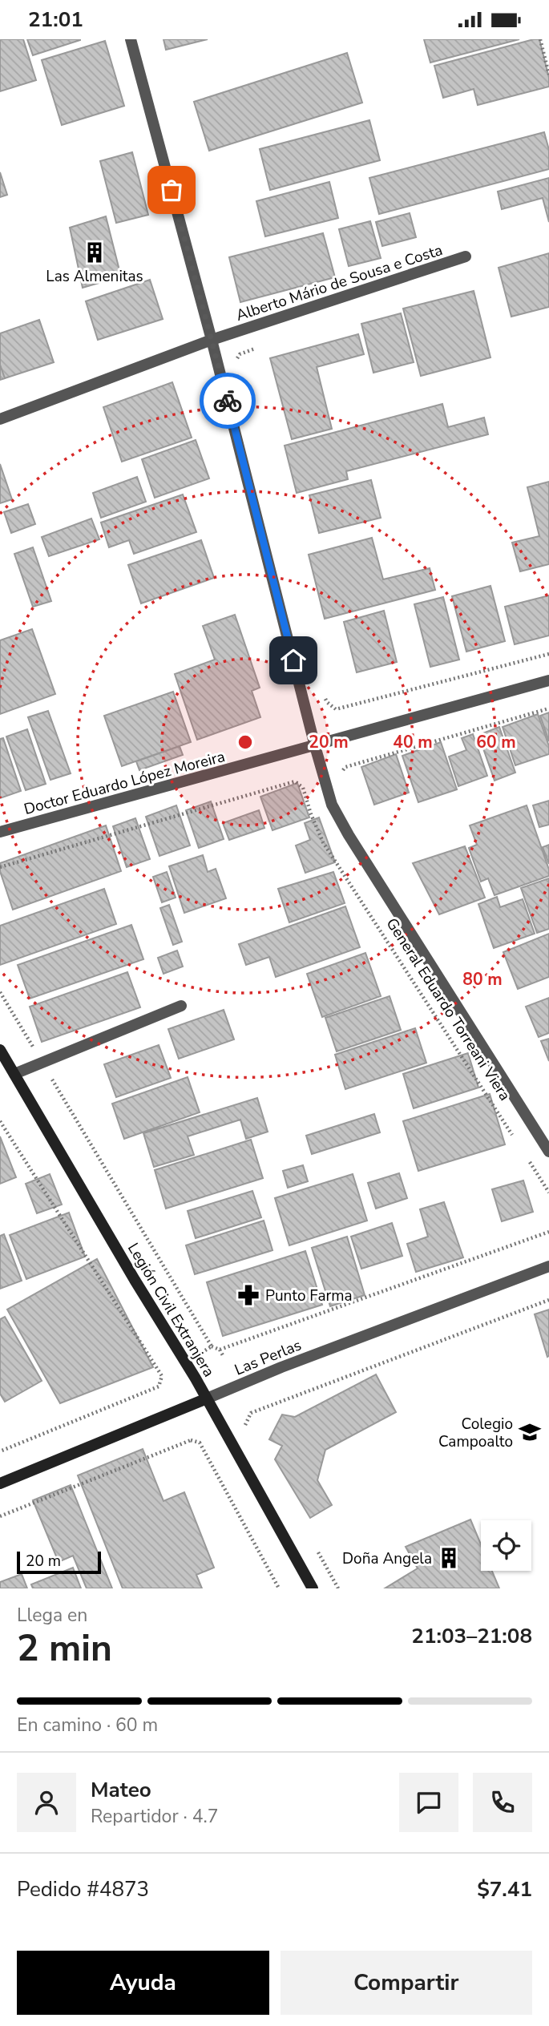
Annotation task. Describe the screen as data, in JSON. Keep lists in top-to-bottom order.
{
  "streets": {
    "street": [
      "Alberto Mário de Sousa e Costa",
      "Doctor Eduardo López Moreira",
      "General Eduardo Torreani Viera",
      "Legión Civil Extranjera",
      "Las Perlas"
    ]
  },
  "crossings": [
    ["Alberto Mário de Sousa e Costa", "General Eduardo Torreani Viera"],
    ["Doctor Eduardo López Moreira", "General Eduardo Torreani Viera"],
    ["Legión Civil Extranjera", "Las Perlas"]
  ],
  "places": {
    "building": ["Las Almenitas", "Doña Angela"],
    "pharmacy": ["Punto Farma"],
    "school or university": ["Colegio Campoalto"]
  },
  "scale_bar": "20 m",
  "page": {
    "status": "21:01",
    "scale": "20 m",
    "heading": ["2 min", "Llega en", "21:03–21:08"],
    "panel": [
      "Mateo",
      "Repartidor · 4.7",
      "Pedido #4873",
      "$7.41"
    ],
    "bar": "En camino · 60 m",
    "buttons": ["Ayuda", "Compartir"]
  },
  "rings": [
    "20 m",
    "40 m",
    "60 m",
    "80 m"
  ]
}
